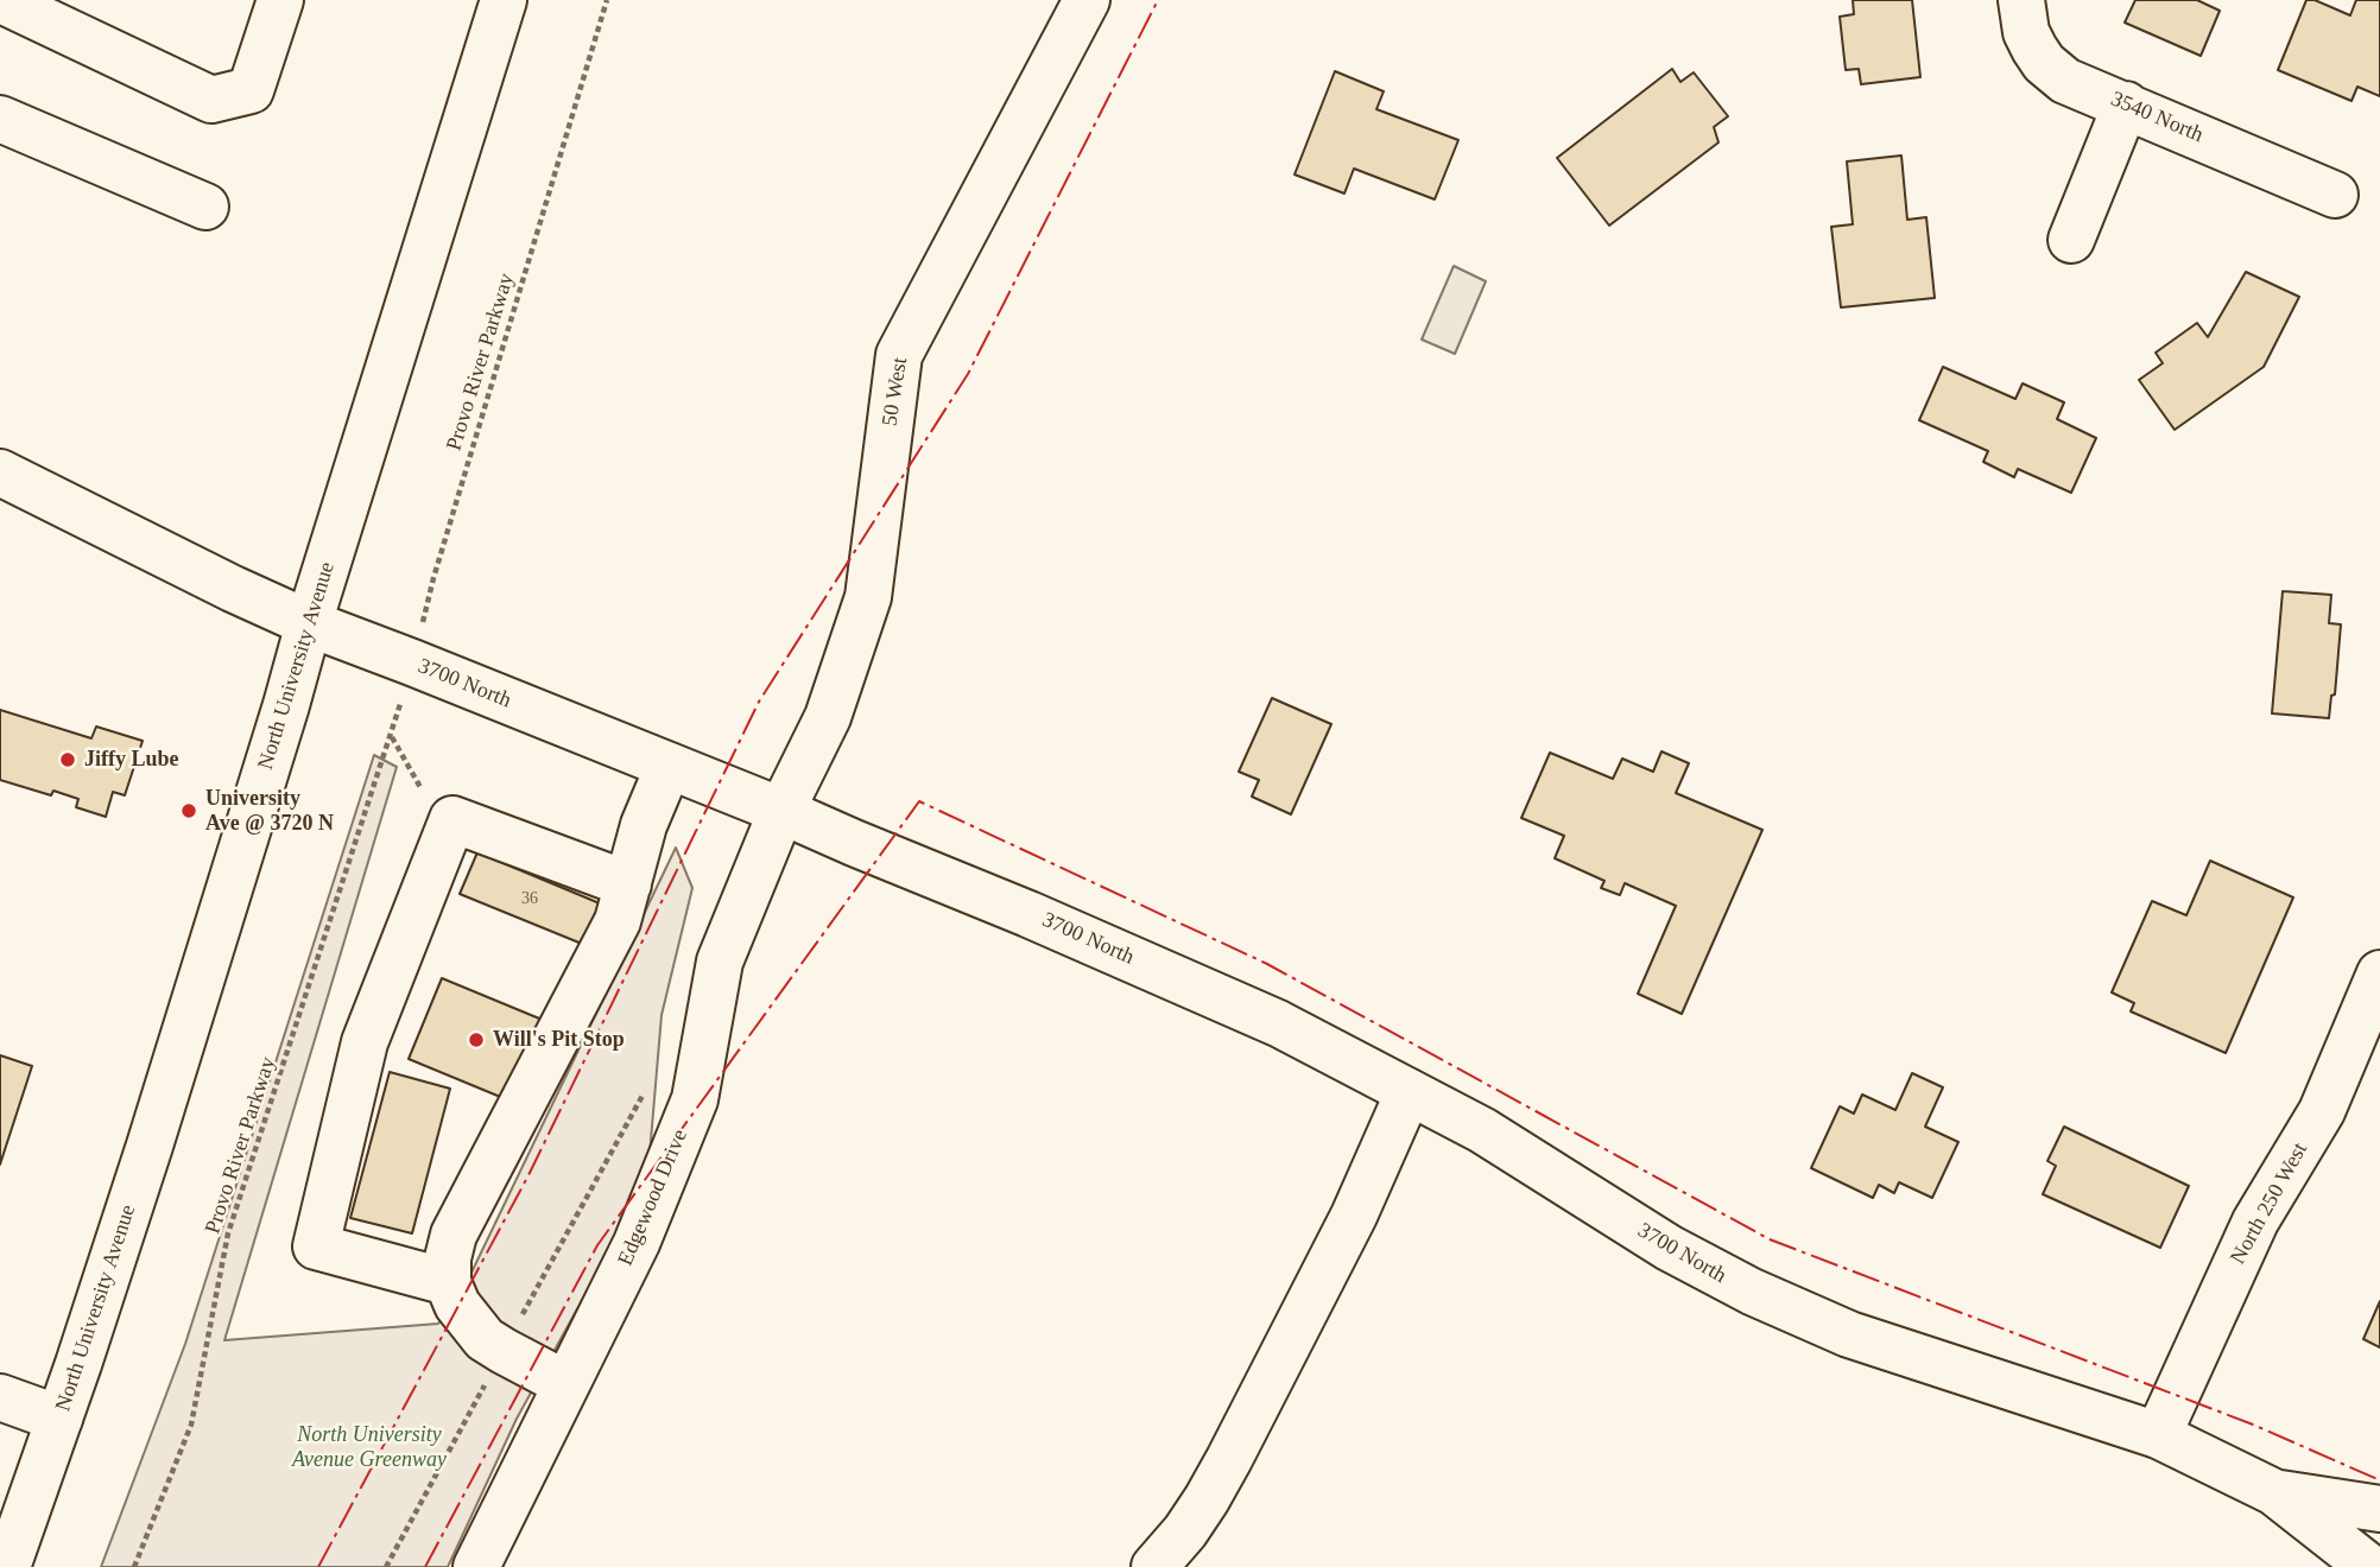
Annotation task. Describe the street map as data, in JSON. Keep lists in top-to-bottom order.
{
  "streets": {
    "main road": [
      "3540 North",
      "50 West",
      "North University Avenue",
      "3700 North",
      "Edgewood Drive",
      "North 250 West"
    ],
    "path": ["Provo River Parkway"]
  },
  "crossings": [
    ["Provo River Parkway", "3700 North"],
    ["50 West", "3700 North"],
    ["50 West", "Edgewood Drive"],
    ["North University Avenue", "3700 North"],
    ["3700 North", "Edgewood Drive"],
    ["3700 North", "North 250 West"]
  ],
  "parks": ["North University Avenue Greenway"],
  "places": ["Jiffy Lube", "University Ave @ 3720 N", "Will's Pit Stop"],
  "house_numbers": ["36"]
}
